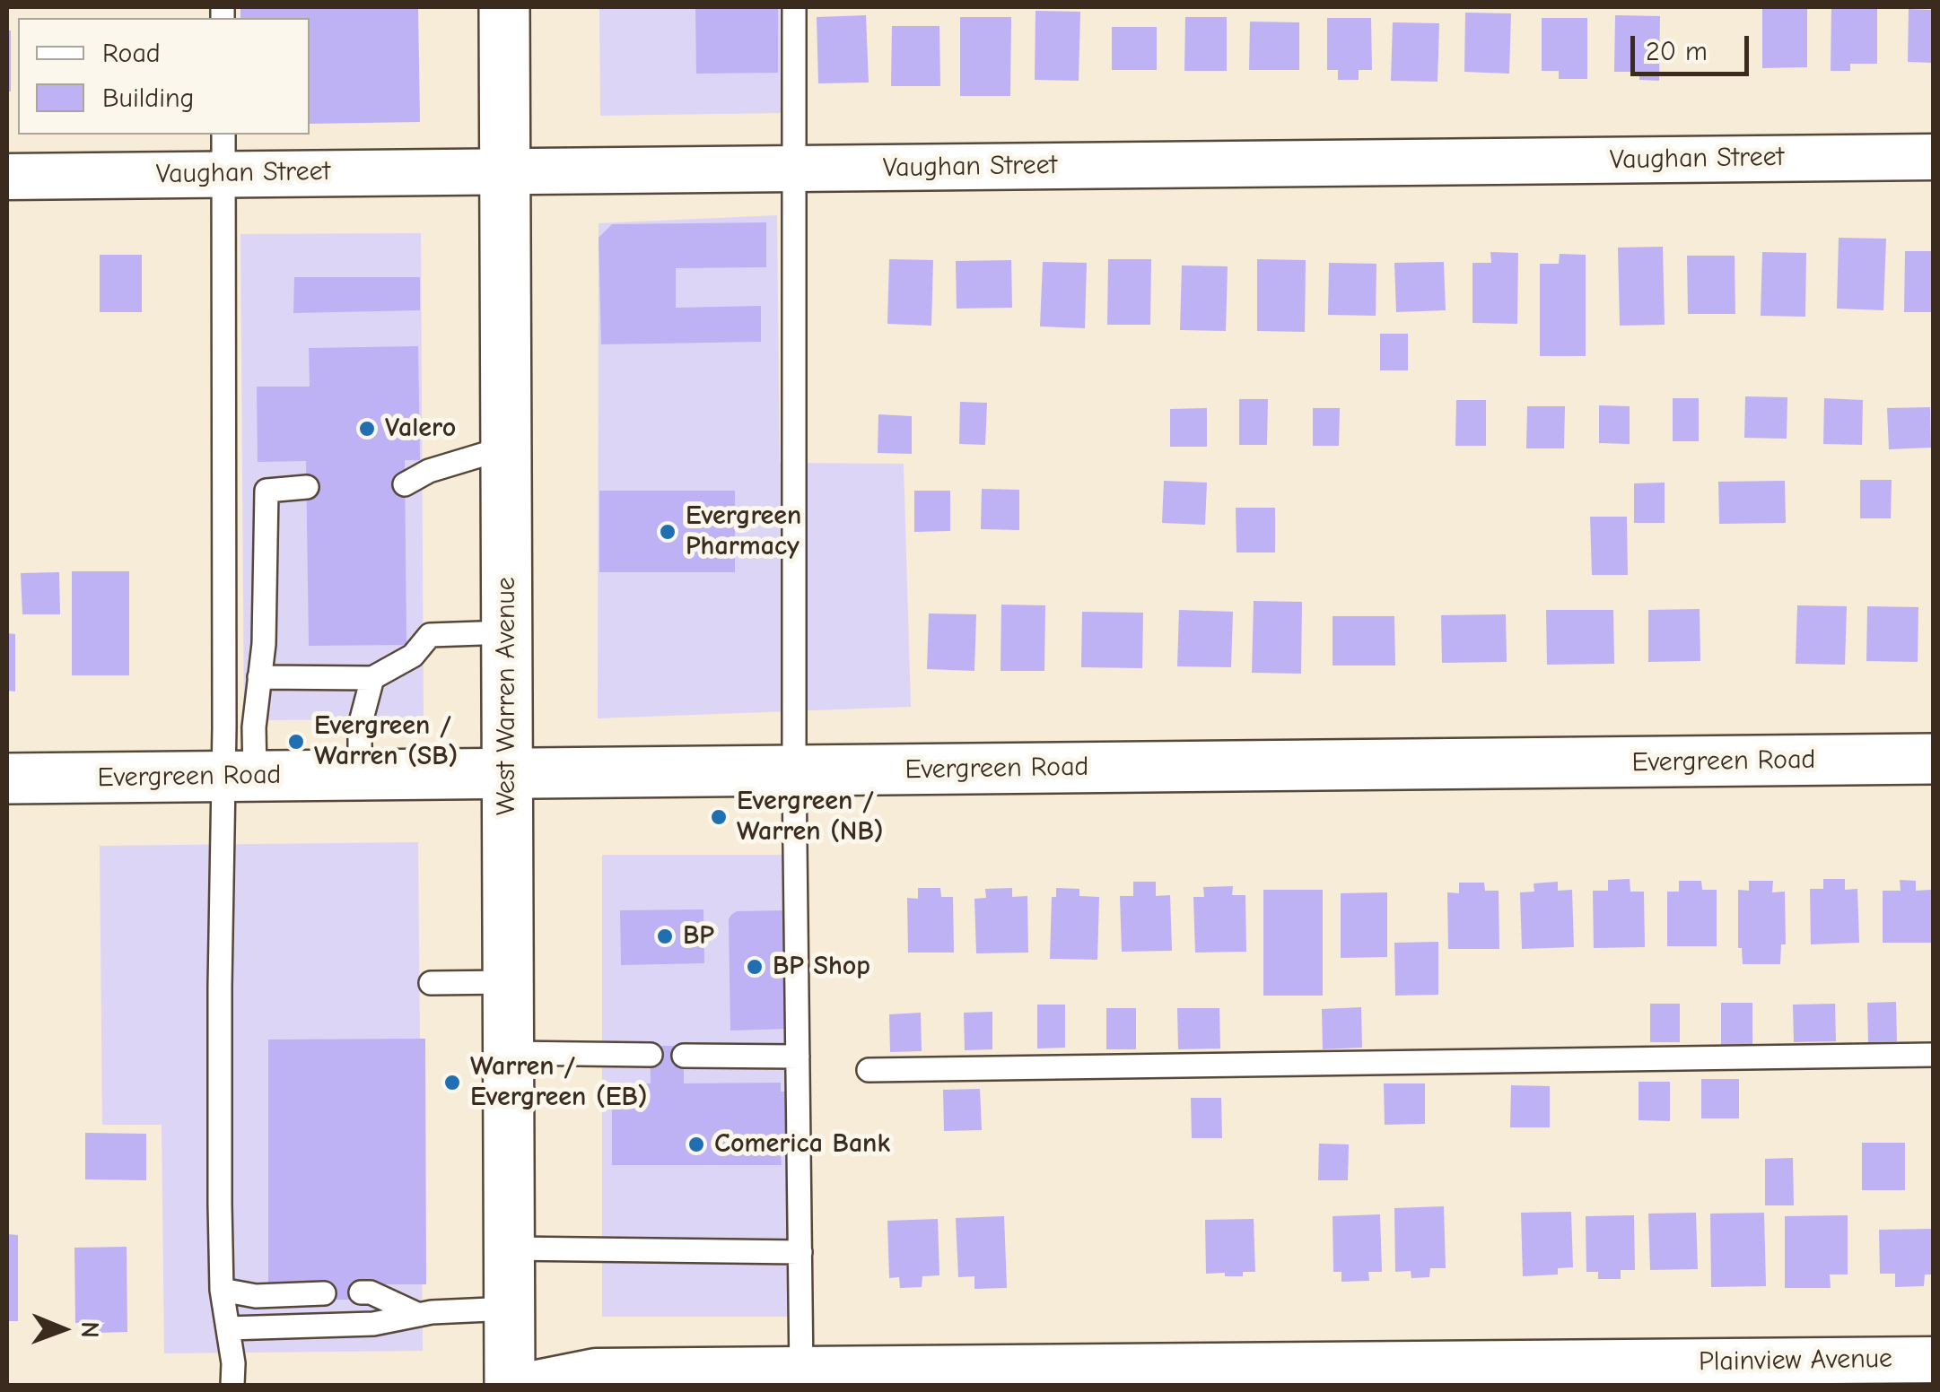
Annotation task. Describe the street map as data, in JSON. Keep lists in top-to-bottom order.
{
  "streets": {
    "street": [
      "Vaughan Street",
      "West Warren Avenue",
      "Evergreen Road",
      "Plainview Avenue"
    ]
  },
  "crossings": [
    ["Vaughan Street", "West Warren Avenue"],
    ["West Warren Avenue", "Evergreen Road"]
  ],
  "places": [
    "Valero",
    "Evergreen Pharmacy",
    "Evergreen / Warren (SB)",
    "Evergreen / Warren (NB)",
    "BP",
    "BP Shop",
    "Warren / Evergreen (EB)",
    "Comerica Bank"
  ],
  "legend": ["Road", "Building"],
  "scale_bar": "20 m",
  "north": "right"
}
